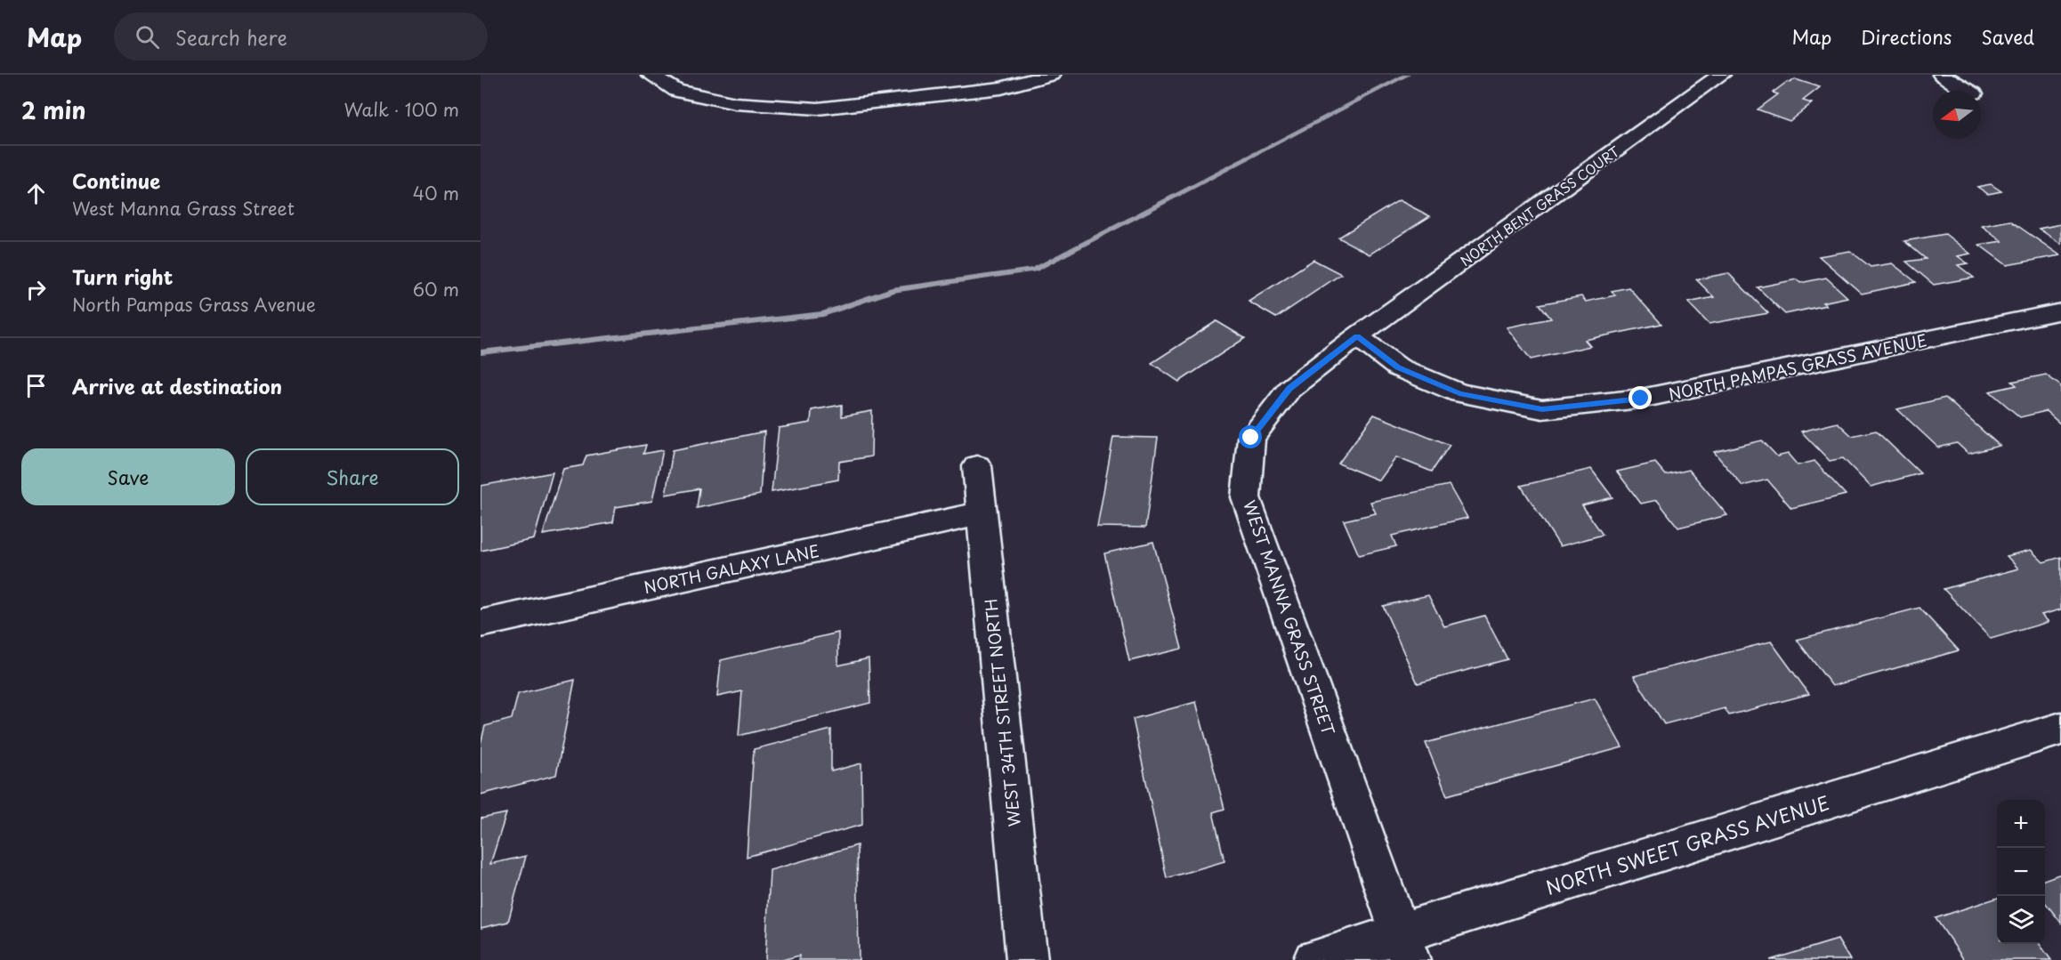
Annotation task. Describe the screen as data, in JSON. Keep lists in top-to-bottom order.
{
  "streets": {
    "street": [
      "NORTH BENT GRASS COURT",
      "NORTH PAMPAS GRASS AVENUE",
      "NORTH GALAXY LANE",
      "WEST MANNA GRASS STREET",
      "WEST 34TH STREET NORTH",
      "NORTH SWEET GRASS AVENUE"
    ]
  },
  "crossings": [
    ["NORTH BENT GRASS COURT", "NORTH PAMPAS GRASS AVENUE"],
    ["NORTH BENT GRASS COURT", "WEST MANNA GRASS STREET"],
    ["NORTH PAMPAS GRASS AVENUE", "WEST MANNA GRASS STREET"],
    ["NORTH GALAXY LANE", "WEST 34TH STREET NORTH"],
    ["WEST MANNA GRASS STREET", "NORTH SWEET GRASS AVENUE"]
  ],
  "north": "left",
  "page": {
    "header": "Map",
    "search": "Search here",
    "nav": ["Map", "Directions", "Saved"],
    "heading": ["2 min", "Walk · 100 m"],
    "list": [
      ["Continue", "West Manna Grass Street", "40 m"],
      ["Turn right", "North Pampas Grass Avenue", "60 m"],
      "Arrive at destination"
    ],
    "buttons": ["Save", "Share"],
    "map_buttons": ["+", "−"]
  }
}
